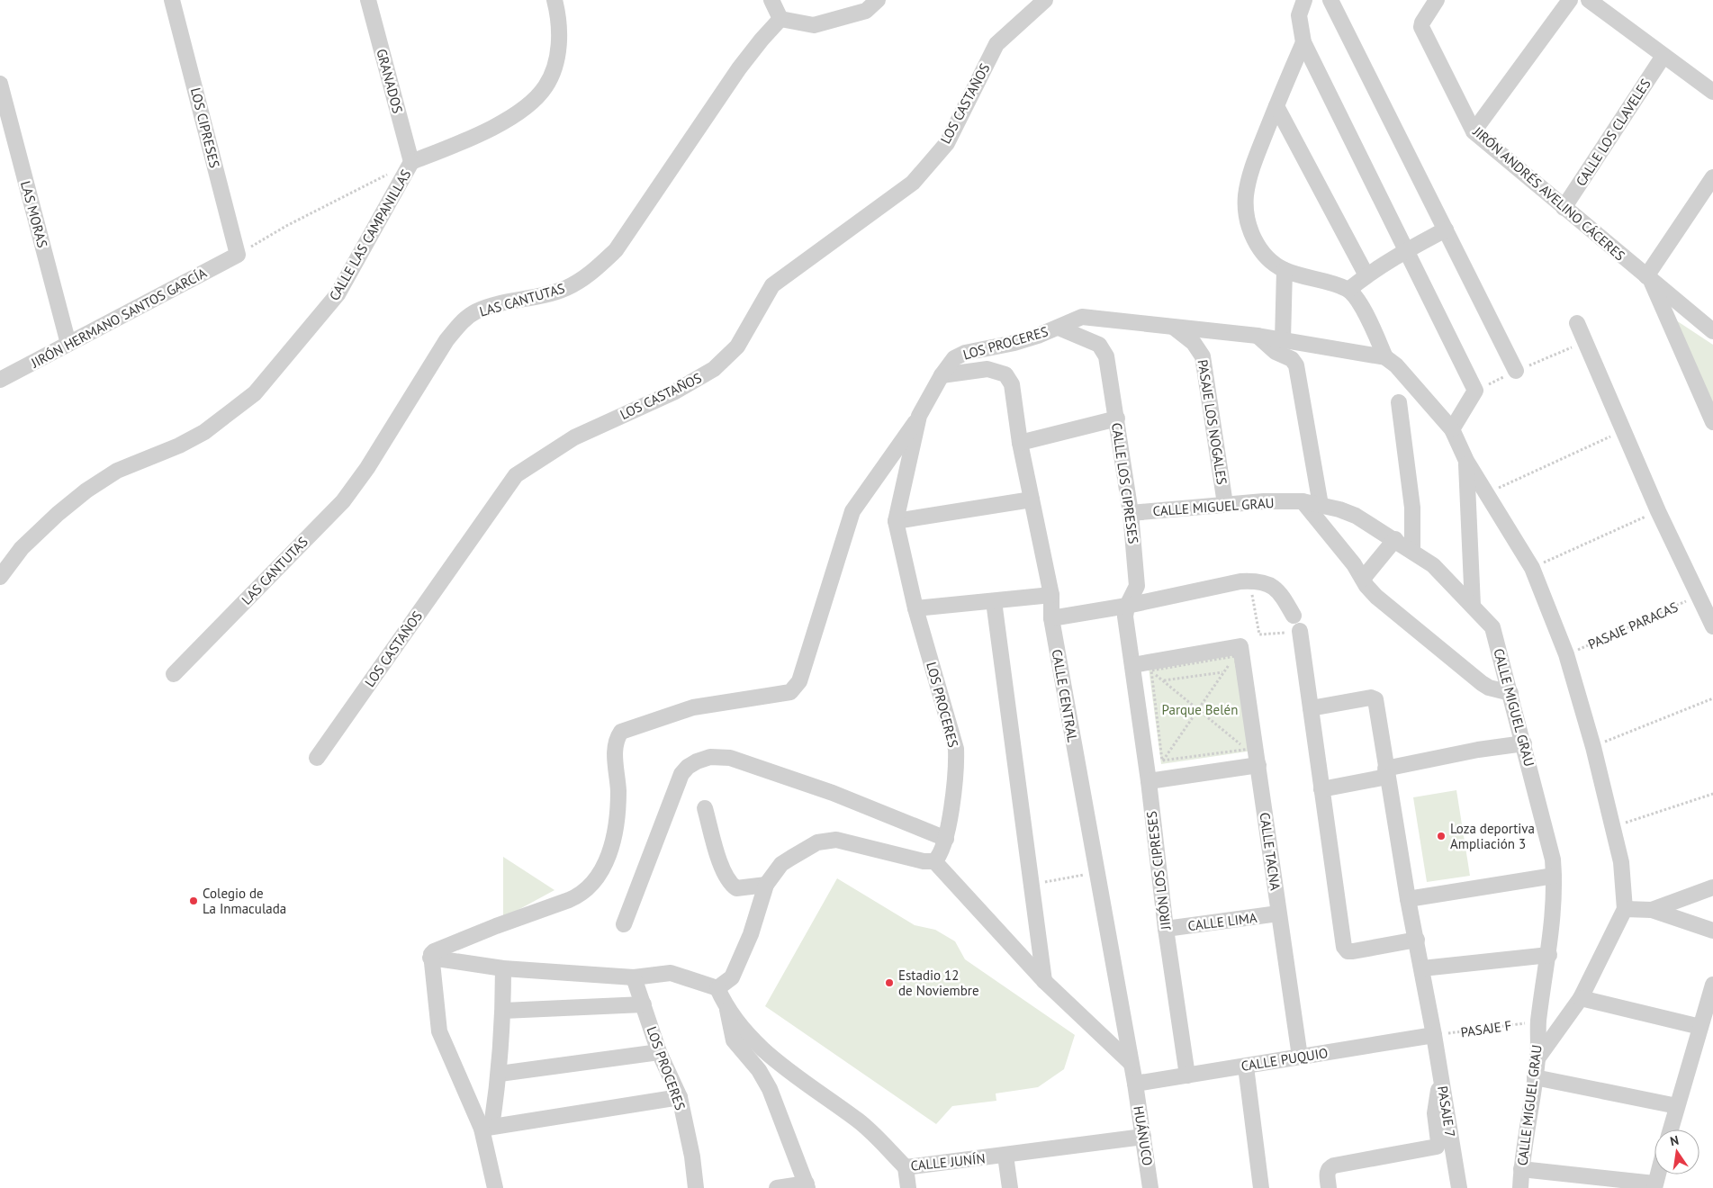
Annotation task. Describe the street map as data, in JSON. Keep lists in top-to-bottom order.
{
  "streets": {
    "street": [
      "GRANADOS",
      "LOS CASTAÑOS",
      "LOS CIPRESES",
      "CALLE LOS CLAVELES",
      "JIRÓN ANDRÉS AVELINO CÁCERES",
      "LAS MORAS",
      "CALLE LAS CAMPANILLAS",
      "LAS CANTUTAS",
      "JIRÓN HERMANO SANTOS GARCÍA",
      "LOS PROCERES",
      "PASAJE LOS NOGALES",
      "CALLE LOS CIPRESES",
      "CALLE MIGUEL GRAU",
      "CALLE CENTRAL",
      "CALLE TACNA",
      "JIRÓN LOS CIPRESES",
      "CALLE LIMA",
      "CALLE PUQUIO",
      "PASAJE 7",
      "HUÁNUCO",
      "CALLE JUNÍN"
    ],
    "path": ["PASAJE PARACAS", "PASAJE F"]
  },
  "crossings": [
    ["GRANADOS", "CALLE LAS CAMPANILLAS"],
    ["LOS CIPRESES", "JIRÓN HERMANO SANTOS GARCÍA"],
    ["CALLE LOS CLAVELES", "JIRÓN ANDRÉS AVELINO CÁCERES"],
    ["LAS MORAS", "JIRÓN HERMANO SANTOS GARCÍA"],
    ["LOS PROCERES", "PASAJE LOS NOGALES"],
    ["LOS PROCERES", "CALLE LOS CIPRESES"],
    ["LOS PROCERES", "CALLE CENTRAL"],
    ["PASAJE LOS NOGALES", "CALLE MIGUEL GRAU"],
    ["CALLE LOS CIPRESES", "CALLE MIGUEL GRAU"],
    ["CALLE LOS CIPRESES", "JIRÓN LOS CIPRESES"],
    ["CALLE MIGUEL GRAU", "PASAJE F"],
    ["CALLE CENTRAL", "CALLE PUQUIO"],
    ["CALLE CENTRAL", "HUÁNUCO"],
    ["CALLE TACNA", "CALLE LIMA"],
    ["CALLE TACNA", "CALLE PUQUIO"],
    ["JIRÓN LOS CIPRESES", "CALLE LIMA"],
    ["JIRÓN LOS CIPRESES", "CALLE PUQUIO"],
    ["PASAJE F", "CALLE PUQUIO"],
    ["PASAJE F", "PASAJE 7"],
    ["CALLE PUQUIO", "PASAJE 7"],
    ["CALLE PUQUIO", "HUÁNUCO"],
    ["HUÁNUCO", "CALLE JUNÍN"]
  ],
  "parks": ["Parque Belén"],
  "places": ["Loza deportiva Ampliación 3", "Colegio de La Inmaculada", "Estadio 12 de Noviembre"],
  "north": "top"
}
